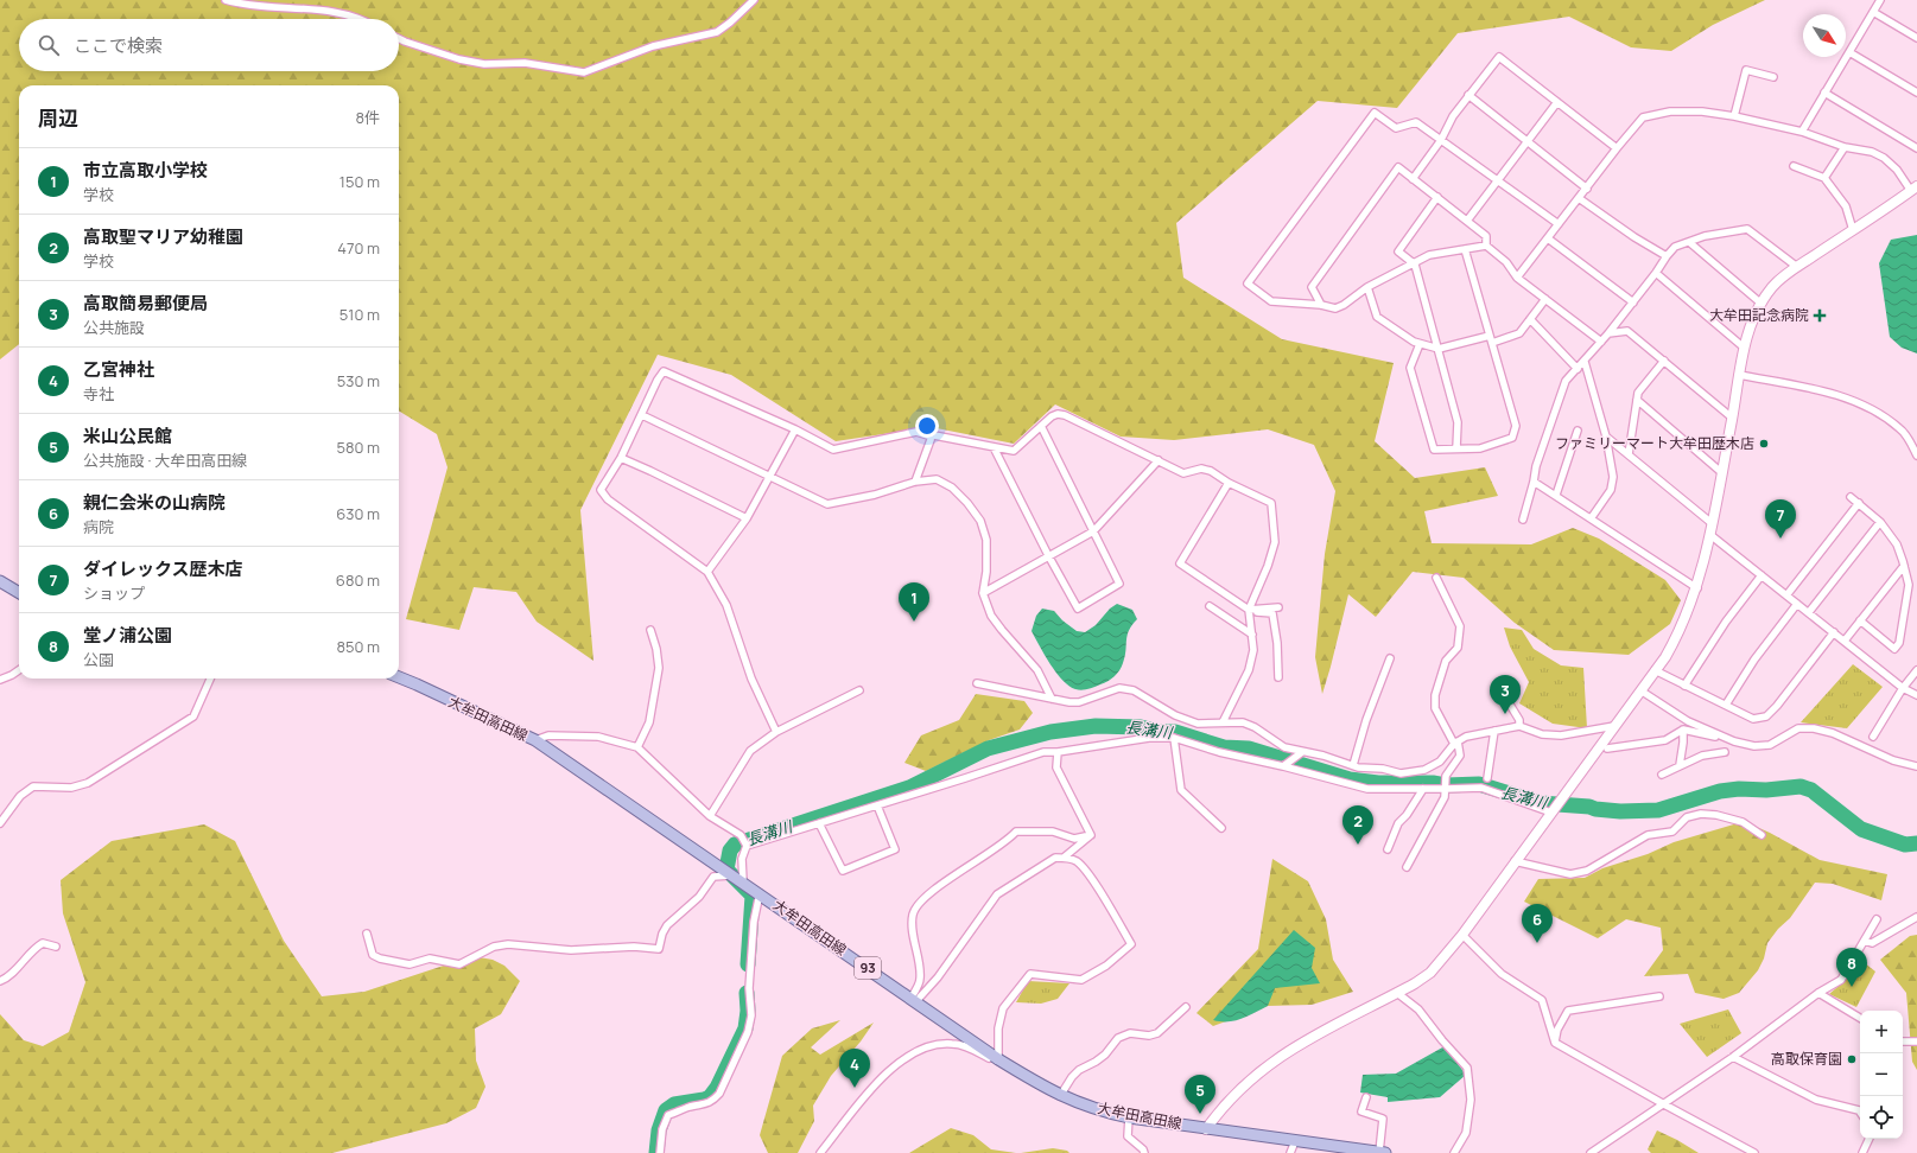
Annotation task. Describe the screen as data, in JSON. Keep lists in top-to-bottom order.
{
  "streets": {
    "main road": ["大牟田高田線", "93"]
  },
  "water": ["長溝川"],
  "places": {
    "health": ["大牟田記念病院"],
    "other": ["ファミリーマート大牟田歴木店", "高取保育園"]
  },
  "north": "bottom right",
  "page": {
    "search": "ここで検索",
    "heading": ["周辺", "8件"],
    "list": [
      {
        "mark": "1",
        "name": "市立高取小学校",
        "note": "学校",
        "value": "150 m"
      },
      {
        "mark": "2",
        "name": "高取聖マリア幼稚園",
        "note": "学校",
        "value": "470 m"
      },
      {
        "mark": "3",
        "name": "高取簡易郵便局",
        "note": "公共施設",
        "value": "510 m"
      },
      {
        "mark": "4",
        "name": "乙宮神社",
        "note": "寺社",
        "value": "530 m"
      },
      {
        "mark": "5",
        "name": "米山公民館",
        "note": "公共施設 · 大牟田高田線",
        "value": "580 m"
      },
      {
        "mark": "6",
        "name": "親仁会米の山病院",
        "note": "病院",
        "value": "630 m"
      },
      {
        "mark": "7",
        "name": "ダイレックス歴木店",
        "note": "ショップ",
        "value": "680 m"
      },
      {
        "mark": "8",
        "name": "堂ノ浦公園",
        "note": "公園",
        "value": "850 m"
      }
    ],
    "pins": [
      "7",
      "1",
      "3",
      "2",
      "6",
      "8",
      "4",
      "5"
    ],
    "map_buttons": ["+", "−"]
  }
}
